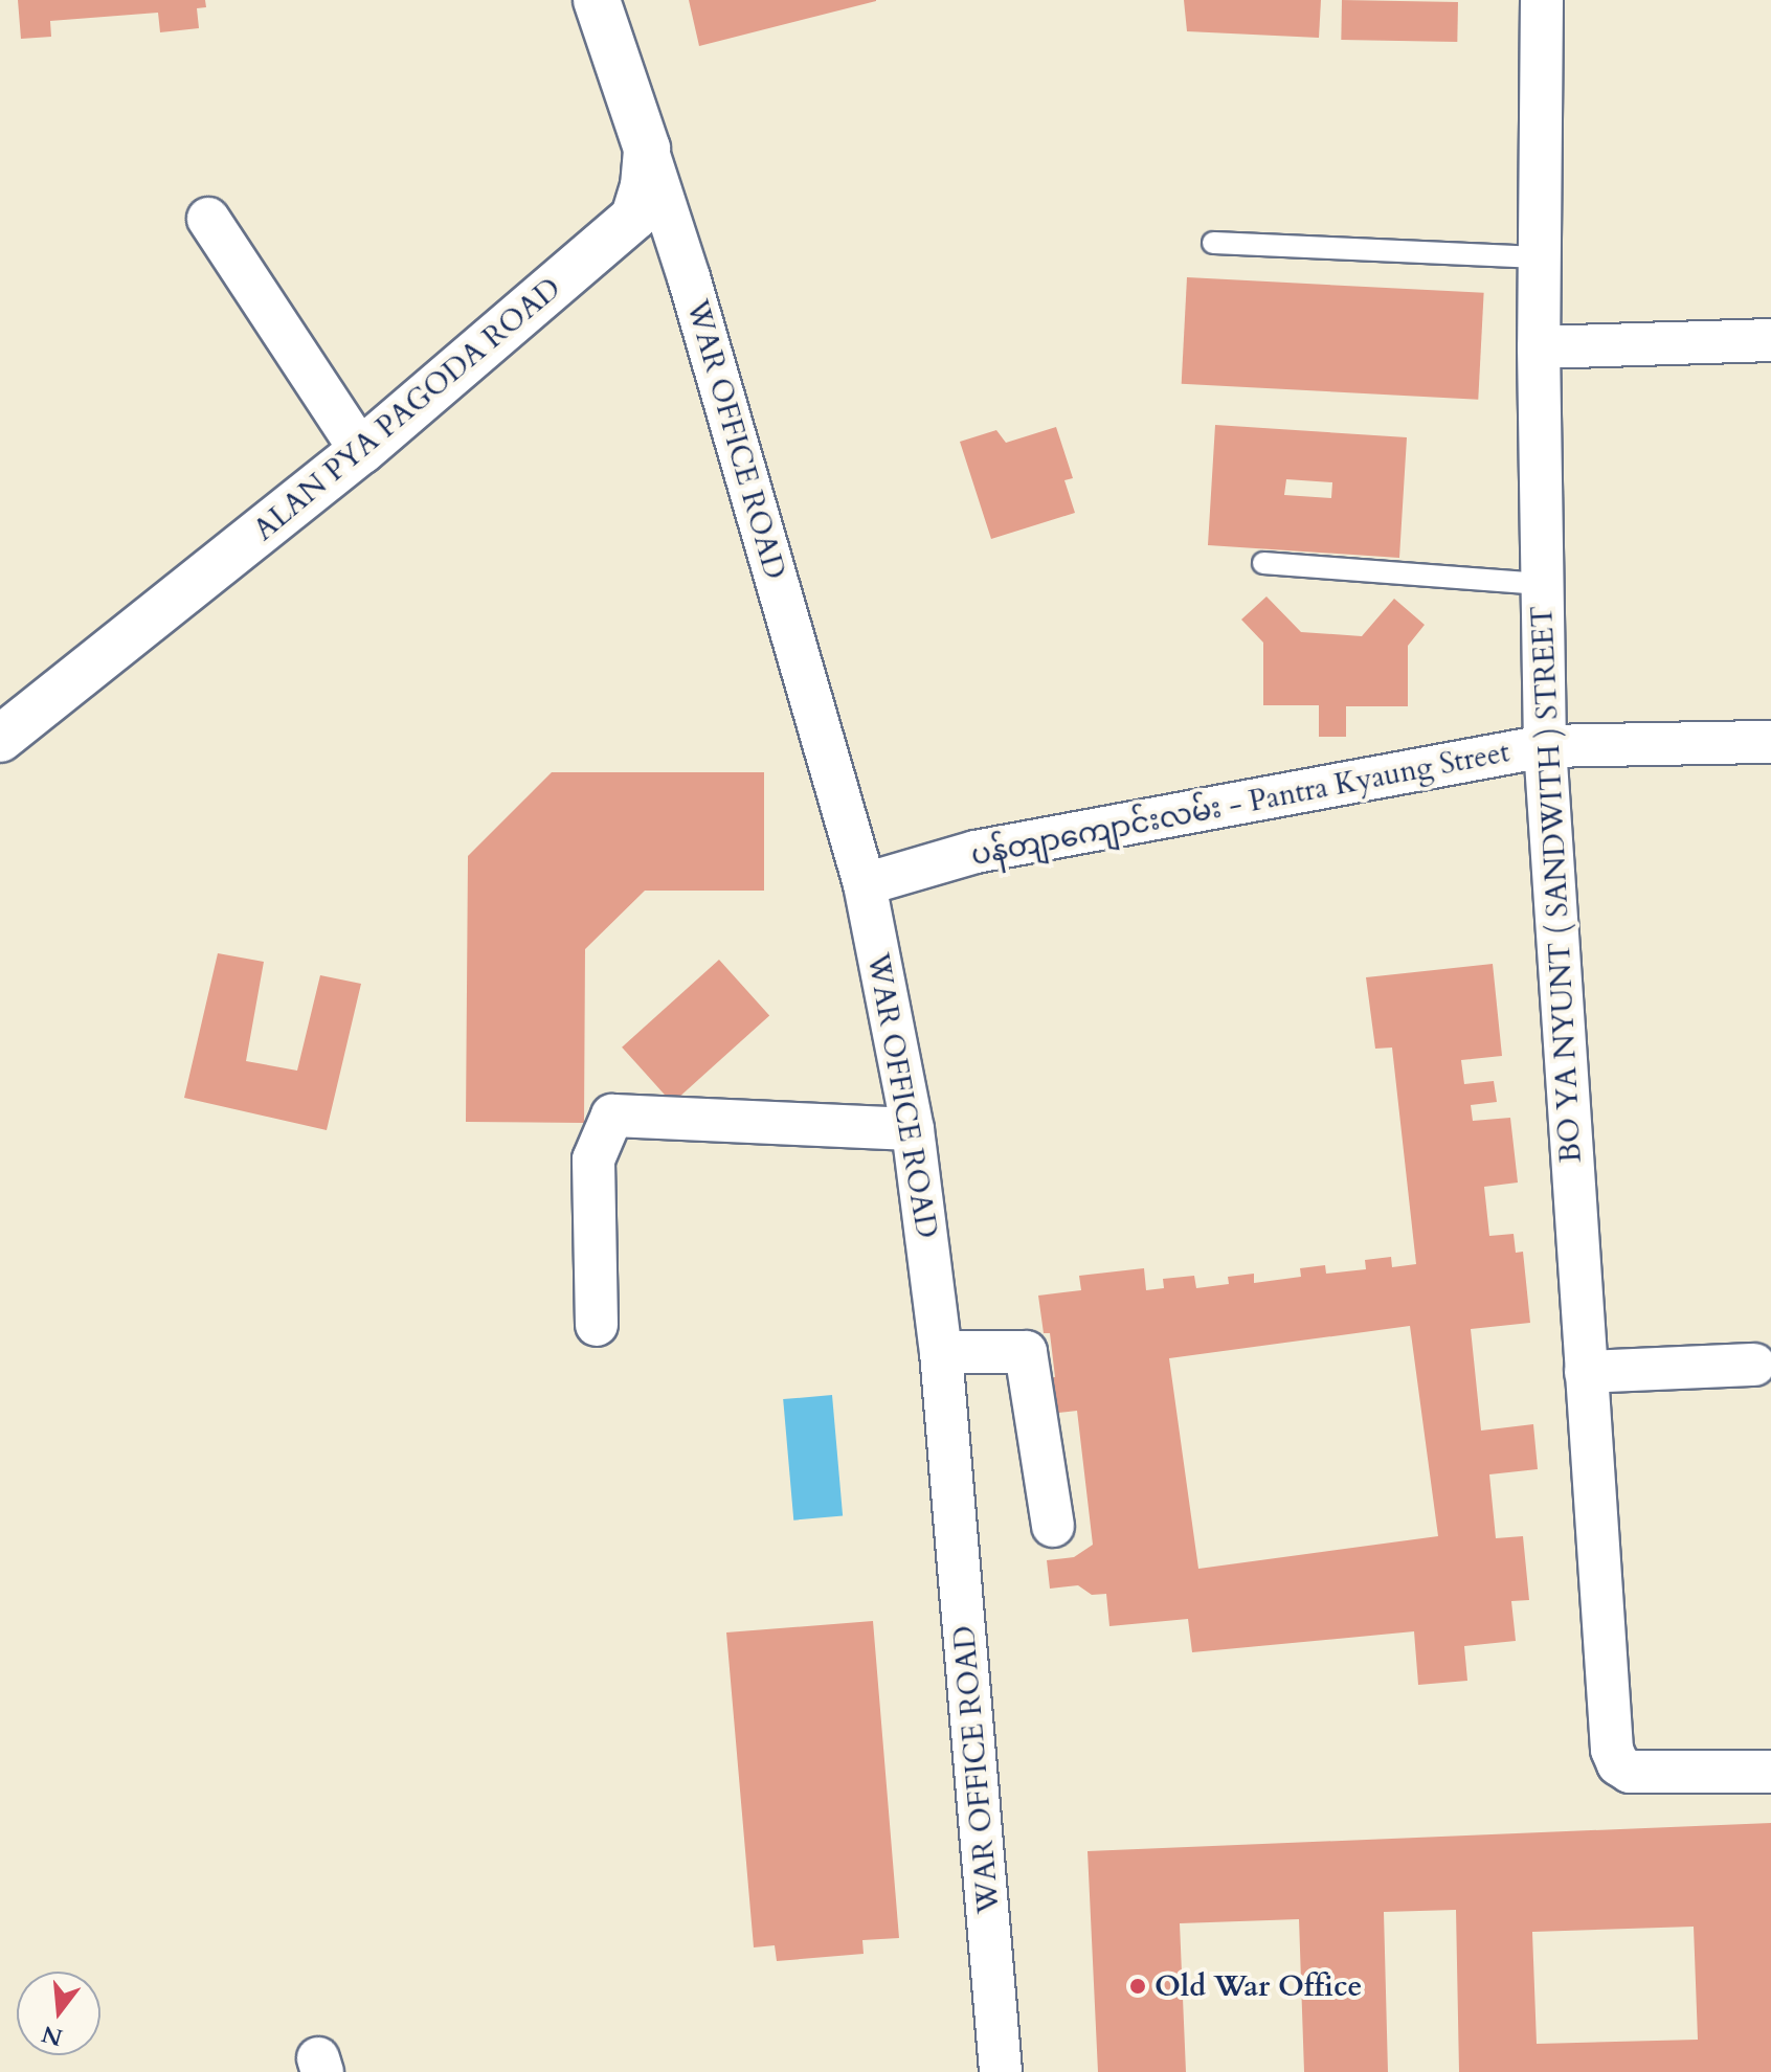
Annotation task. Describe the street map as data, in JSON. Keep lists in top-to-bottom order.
{
  "streets": {
    "main road": ["ALAN PYA PAGODA ROAD"],
    "street": ["WAR OFFICE ROAD", "ပန်တျာကျောင်းလမ်း - Pantra Kyaung Street", "BO YA NYUNT ( SANDWITH ) STREET"]
  },
  "crossings": [
    ["ALAN PYA PAGODA ROAD", "WAR OFFICE ROAD"],
    ["WAR OFFICE ROAD", "ပန်တျာကျောင်းလမ်း - Pantra Kyaung Street"],
    ["ပန်တျာကျောင်းလမ်း - Pantra Kyaung Street", "BO YA NYUNT ( SANDWITH ) STREET"]
  ],
  "places": ["Old War Office"],
  "north": "bottom"
}
